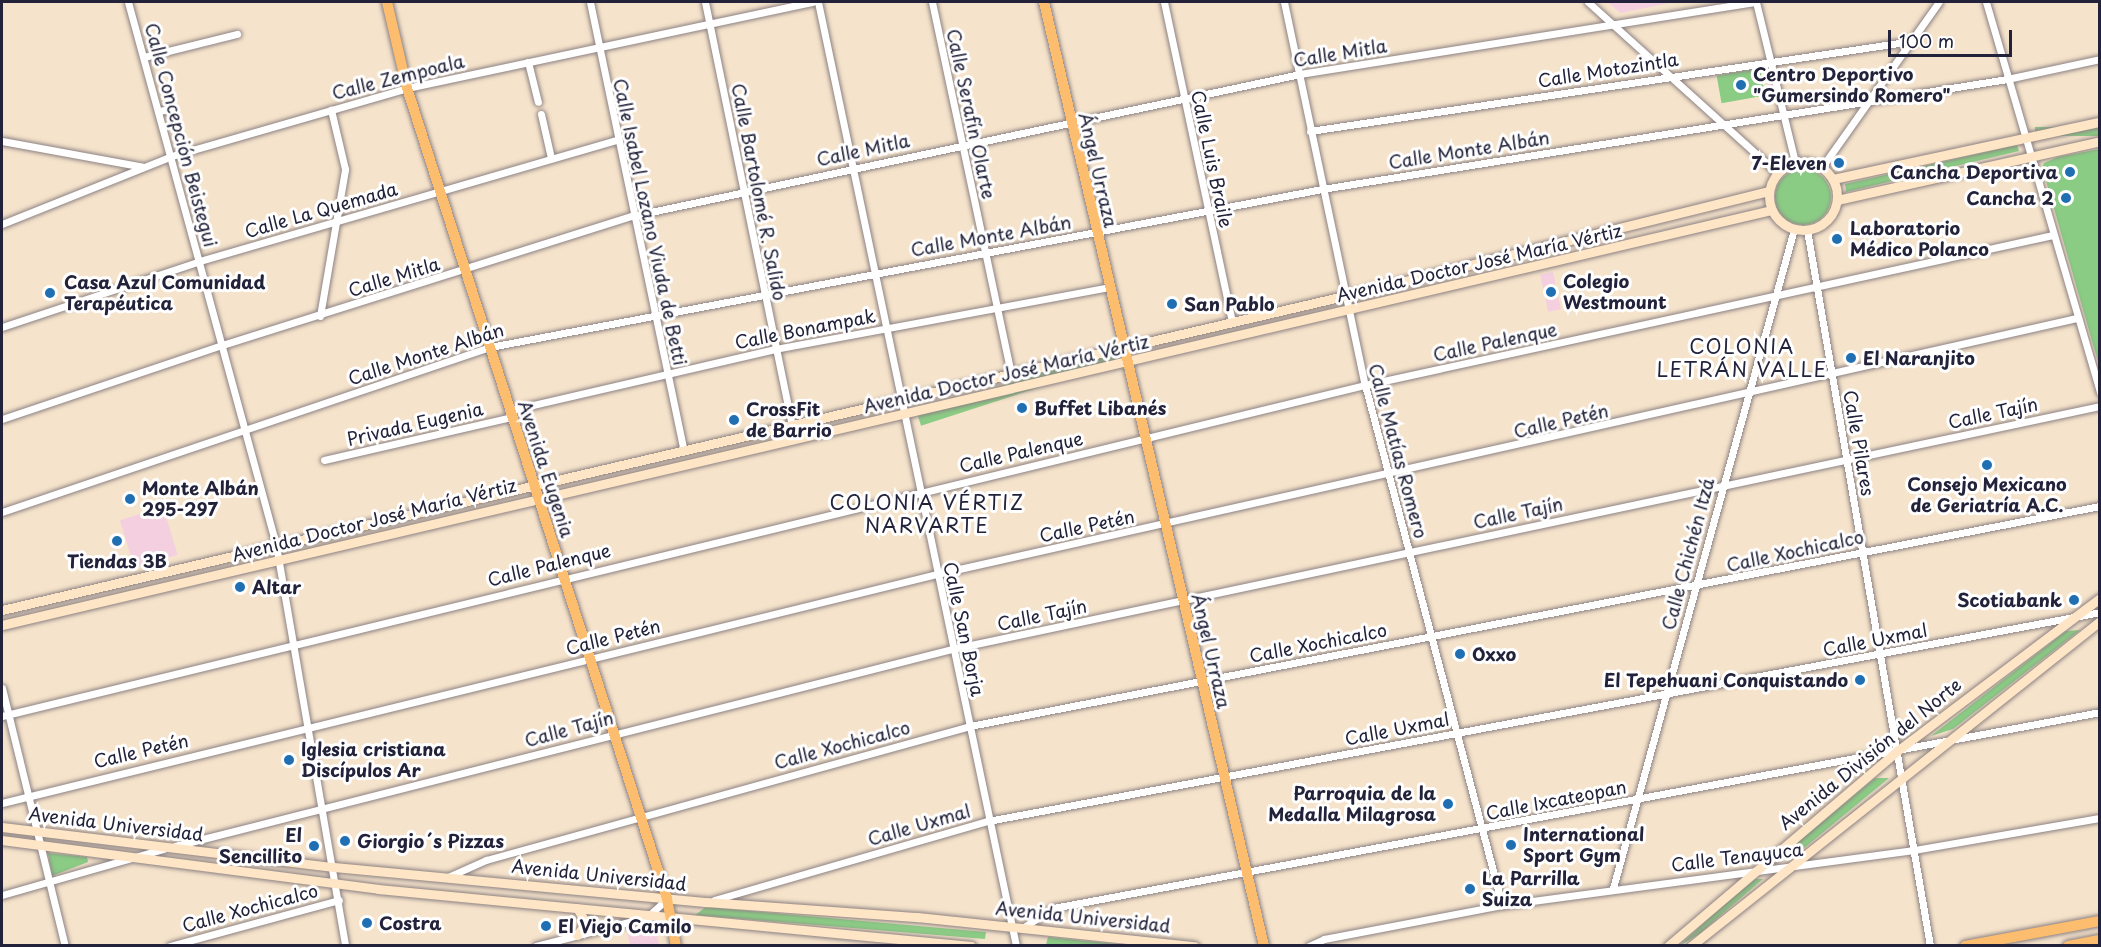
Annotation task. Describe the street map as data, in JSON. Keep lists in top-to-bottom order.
{
  "streets": {
    "main road": [
      "Ángel Urraza",
      "Avenida Doctor José María Vértiz",
      "Avenida Eugenia",
      "Avenida División del Norte",
      "Avenida Universidad"
    ],
    "street": [
      "Calle Mitla",
      "Calle Motozintla",
      "Calle Zempoala",
      "Calle Serafín Olarte",
      "Calle Concepción Beistegui",
      "Calle Monte Albán",
      "Calle Luis Braile",
      "Calle Bartolomé R. Salido",
      "Calle La Quemada",
      "Calle Isabel Lozano Viuda de Betti",
      "Calle Bonampak",
      "Calle Palenque",
      "Calle Tajín",
      "Calle Petén",
      "Privada Eugenia",
      "Calle Pilares",
      "Calle Matías Romero",
      "Calle Xochicalco",
      "Calle Chichén Itzá",
      "Calle San Borja",
      "Calle Uxmal",
      "Calle Ixcateopan",
      "Calle Tenayuca"
    ]
  },
  "crossings": [
    ["Calle Mitla", "Calle Serafín Olarte"],
    ["Calle Mitla", "Calle Concepción Beistegui"],
    ["Calle Mitla", "Calle Luis Braile"],
    ["Calle Mitla", "Ángel Urraza"],
    ["Calle Mitla", "Calle Bartolomé R. Salido"],
    ["Calle Mitla", "Calle Isabel Lozano Viuda de Betti"],
    ["Calle Mitla", "Calle Matías Romero"],
    ["Calle Mitla", "Avenida Eugenia"],
    ["Calle Mitla", "Calle San Borja"],
    ["Calle Motozintla", "Calle Matías Romero"],
    ["Calle Zempoala", "Calle Concepción Beistegui"],
    ["Calle Zempoala", "Calle Bartolomé R. Salido"],
    ["Calle Zempoala", "Calle Isabel Lozano Viuda de Betti"],
    ["Calle Zempoala", "Avenida Eugenia"],
    ["Calle Zempoala", "Calle San Borja"],
    ["Calle Serafín Olarte", "Calle Monte Albán"],
    ["Calle Serafín Olarte", "Avenida Doctor José María Vértiz"],
    ["Calle Serafín Olarte", "Calle Bonampak"],
    ["Calle Concepción Beistegui", "Calle Monte Albán"],
    ["Calle Concepción Beistegui", "Calle La Quemada"],
    ["Calle Concepción Beistegui", "Avenida Doctor José María Vértiz"],
    ["Calle Concepción Beistegui", "Calle Palenque"],
    ["Calle Concepción Beistegui", "Calle Tajín"],
    ["Calle Concepción Beistegui", "Calle Petén"],
    ["Calle Concepción Beistegui", "Calle Xochicalco"],
    ["Calle Concepción Beistegui", "Avenida Universidad"],
    ["Calle Monte Albán", "Calle Luis Braile"],
    ["Calle Monte Albán", "Ángel Urraza"],
    ["Calle Monte Albán", "Calle Bartolomé R. Salido"],
    ["Calle Monte Albán", "Calle Isabel Lozano Viuda de Betti"],
    ["Calle Monte Albán", "Calle Matías Romero"],
    ["Calle Monte Albán", "Avenida Eugenia"],
    ["Calle Monte Albán", "Calle San Borja"],
    ["Calle Luis Braile", "Avenida Doctor José María Vértiz"],
    ["Ángel Urraza", "Avenida Doctor José María Vértiz"],
    ["Ángel Urraza", "Calle Bonampak"],
    ["Ángel Urraza", "Calle Palenque"],
    ["Ángel Urraza", "Calle Tajín"],
    ["Ángel Urraza", "Calle Petén"],
    ["Ángel Urraza", "Calle Xochicalco"],
    ["Ángel Urraza", "Calle Uxmal"],
    ["Ángel Urraza", "Calle Ixcateopan"],
    ["Calle Bartolomé R. Salido", "Avenida Doctor José María Vértiz"],
    ["Calle Bartolomé R. Salido", "Calle Bonampak"],
    ["Calle La Quemada", "Calle Isabel Lozano Viuda de Betti"],
    ["Calle La Quemada", "Avenida Eugenia"],
    ["Calle Isabel Lozano Viuda de Betti", "Avenida Doctor José María Vértiz"],
    ["Calle Isabel Lozano Viuda de Betti", "Calle Bonampak"],
    ["Avenida Doctor José María Vértiz", "Calle Pilares"],
    ["Avenida Doctor José María Vértiz", "Calle Matías Romero"],
    ["Avenida Doctor José María Vértiz", "Avenida Eugenia"],
    ["Avenida Doctor José María Vértiz", "Calle Chichén Itzá"],
    ["Avenida Doctor José María Vértiz", "Calle San Borja"],
    ["Calle Bonampak", "Privada Eugenia"],
    ["Calle Bonampak", "Avenida Eugenia"],
    ["Calle Bonampak", "Calle San Borja"],
    ["Calle Palenque", "Calle Pilares"],
    ["Calle Palenque", "Calle Matías Romero"],
    ["Calle Palenque", "Avenida Eugenia"],
    ["Calle Palenque", "Calle Chichén Itzá"],
    ["Calle Palenque", "Calle San Borja"],
    ["Calle Tajín", "Calle Pilares"],
    ["Calle Tajín", "Calle Matías Romero"],
    ["Calle Tajín", "Avenida Eugenia"],
    ["Calle Tajín", "Calle Chichén Itzá"],
    ["Calle Tajín", "Calle San Borja"],
    ["Calle Tajín", "Avenida Universidad"],
    ["Calle Petén", "Calle Pilares"],
    ["Calle Petén", "Calle Matías Romero"],
    ["Calle Petén", "Avenida Eugenia"],
    ["Calle Petén", "Calle Chichén Itzá"],
    ["Calle Petén", "Calle San Borja"],
    ["Privada Eugenia", "Avenida Eugenia"],
    ["Calle Pilares", "Calle Xochicalco"],
    ["Calle Pilares", "Calle Chichén Itzá"],
    ["Calle Pilares", "Calle Uxmal"],
    ["Calle Pilares", "Avenida División del Norte"],
    ["Calle Pilares", "Calle Ixcateopan"],
    ["Calle Pilares", "Calle Tenayuca"],
    ["Calle Matías Romero", "Calle Xochicalco"],
    ["Calle Matías Romero", "Calle Uxmal"],
    ["Calle Matías Romero", "Calle Ixcateopan"],
    ["Calle Matías Romero", "Calle Tenayuca"],
    ["Avenida Eugenia", "Calle Xochicalco"],
    ["Avenida Eugenia", "Avenida Universidad"],
    ["Calle Xochicalco", "Calle Chichén Itzá"],
    ["Calle Xochicalco", "Calle San Borja"],
    ["Calle Xochicalco", "Avenida Universidad"],
    ["Calle Chichén Itzá", "Calle Uxmal"],
    ["Calle Chichén Itzá", "Calle Ixcateopan"],
    ["Calle Chichén Itzá", "Calle Tenayuca"],
    ["Calle San Borja", "Calle Uxmal"],
    ["Calle San Borja", "Avenida Universidad"],
    ["Calle Uxmal", "Avenida División del Norte"],
    ["Calle Uxmal", "Avenida Universidad"],
    ["Avenida División del Norte", "Calle Ixcateopan"],
    ["Avenida División del Norte", "Calle Tenayuca"],
    ["Calle Ixcateopan", "Avenida Universidad"]
  ],
  "districts": ["COLONIA LETRÁN VALLE", "COLONIA VÉRTIZ NARVARTE"],
  "places": [
    "Centro Deportivo \"Gumersindo Romero\"",
    "7-Eleven",
    "Cancha Deportiva",
    "Cancha 2",
    "Laboratorio Médico Polanco",
    "Colegio Westmount",
    "Casa Azul Comunidad Terapéutica",
    "San Pablo",
    "El Naranjito",
    "Buffet Libanés",
    "CrossFit de Barrio",
    "Consejo Mexicano de Geriatría A.C.",
    "Monte Albán 295-297",
    "Tiendas 3B",
    "Altar",
    "Scotiabank",
    "Oxxo",
    "El Tepehuani Conquistando",
    "Iglesia cristiana Discípulos Ar",
    "Parroquia de la Medalla Milagrosa",
    "Giorgio´s Pizzas",
    "International Sport Gym",
    "El Sencillito",
    "La Parrilla Suiza",
    "Costra",
    "El Viejo Camilo"
  ],
  "scale_bar": "100 m"
}
